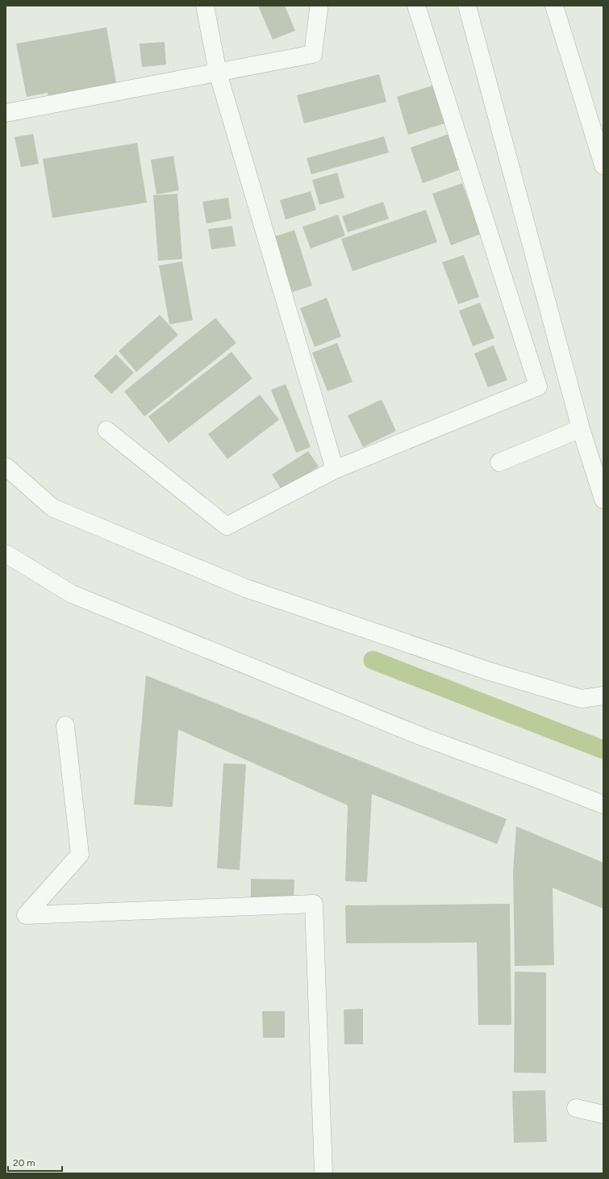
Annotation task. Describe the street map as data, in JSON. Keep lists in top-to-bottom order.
{
  "scale_bar": "20 m"
}
